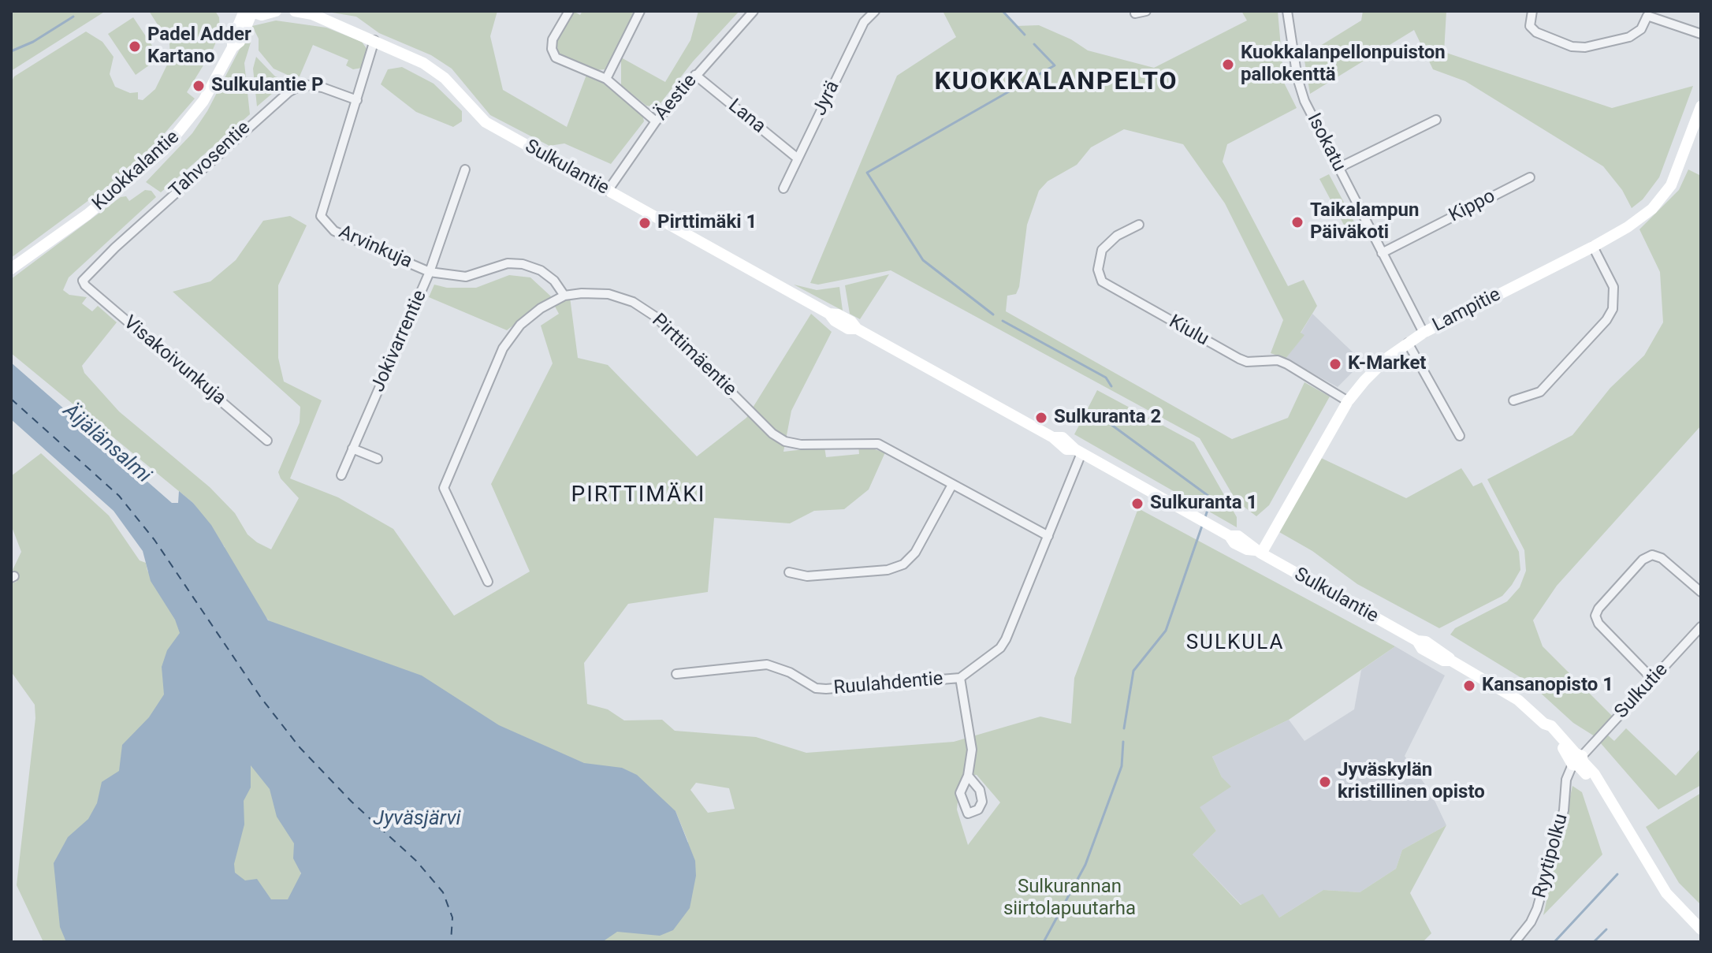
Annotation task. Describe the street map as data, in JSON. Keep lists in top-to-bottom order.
{
  "streets": {
    "main road": ["Sulkulantie", "Kuokkalantie", "Lampitie"],
    "street": [
      "Äestie",
      "Jyrä",
      "Lana",
      "Isokatu",
      "Tahvosentie",
      "Kippo",
      "Arvinkuja",
      "Kiulu",
      "Jokivarrentie",
      "Pirttimäentie",
      "Visakoivunkuja",
      "Ruulahdentie",
      "Sulkutie",
      "Ryytipolku"
    ]
  },
  "crossings": [
    ["Äestie", "Lana"],
    ["Äestie", "Sulkulantie"],
    ["Jyrä", "Lana"],
    ["Isokatu", "Kippo"],
    ["Isokatu", "Lampitie"],
    ["Tahvosentie", "Arvinkuja"],
    ["Tahvosentie", "Visakoivunkuja"],
    ["Sulkulantie", "Arvinkuja"],
    ["Sulkulantie", "Lampitie"],
    ["Sulkulantie", "Ruulahdentie"],
    ["Sulkulantie", "Sulkutie"],
    ["Sulkulantie", "Ryytipolku"],
    ["Arvinkuja", "Jokivarrentie"],
    ["Arvinkuja", "Pirttimäentie"],
    ["Lampitie", "Kiulu"],
    ["Pirttimäentie", "Ruulahdentie"],
    ["Sulkutie", "Ryytipolku"]
  ],
  "districts": ["KUOKKALANPELTO", "PIRTTIMÄKI", "SULKULA"],
  "water": ["Äijälänsalmi", "Jyväsjärvi"],
  "parks": ["Sulkurannan siirtolapuutarha"],
  "places": [
    "Padel Adder Kartano",
    "Kuokkalanpellonpuiston pallokenttä",
    "Sulkulantie P",
    "Taikalampun Päiväkoti",
    "Pirttimäki 1",
    "K-Market",
    "Sulkuranta 2",
    "Sulkuranta 1",
    "Kansanopisto 1",
    "Jyväskylän kristillinen opisto"
  ]
}
